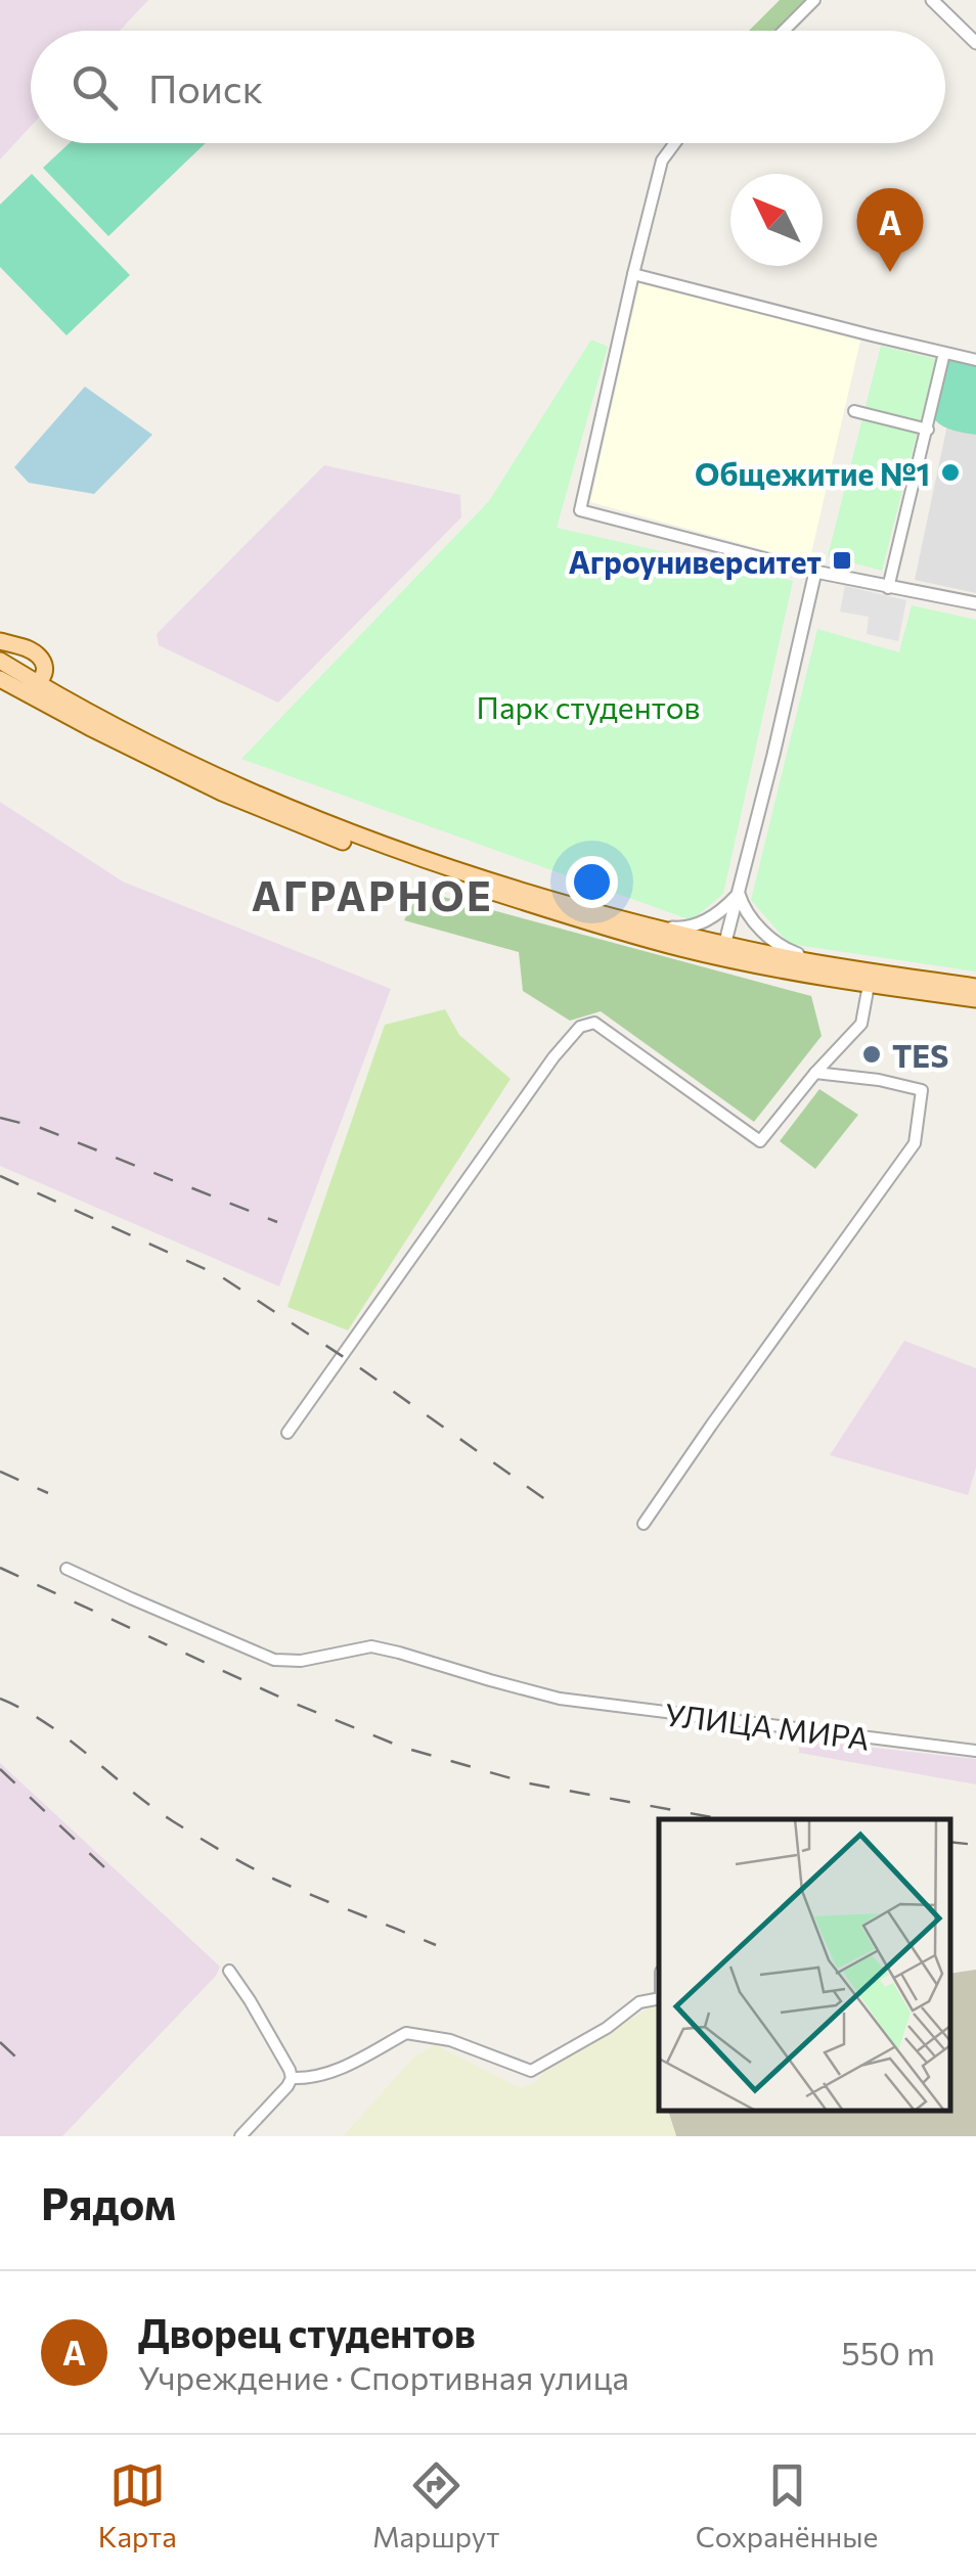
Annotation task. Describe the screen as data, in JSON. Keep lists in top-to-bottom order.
{
  "streets": {
    "street": ["УЛИЦА МИРА"]
  },
  "districts": ["АГРАРНОЕ"],
  "parks": ["Парк студентов"],
  "places": {
    "other": ["Общежитие №1", "TES"],
    "transit": ["Агроуниверситет"]
  },
  "north": "top left",
  "page": {
    "search": "Поиск",
    "pins": "A",
    "heading": "Рядом",
    "list": [
      {
        "mark": "A",
        "name": "Дворец студентов",
        "note": "Учреждение · Спортивная улица",
        "value": "550 m"
      }
    ],
    "nav": ["Карта", "Маршрут", "Сохранённые"]
  }
}
